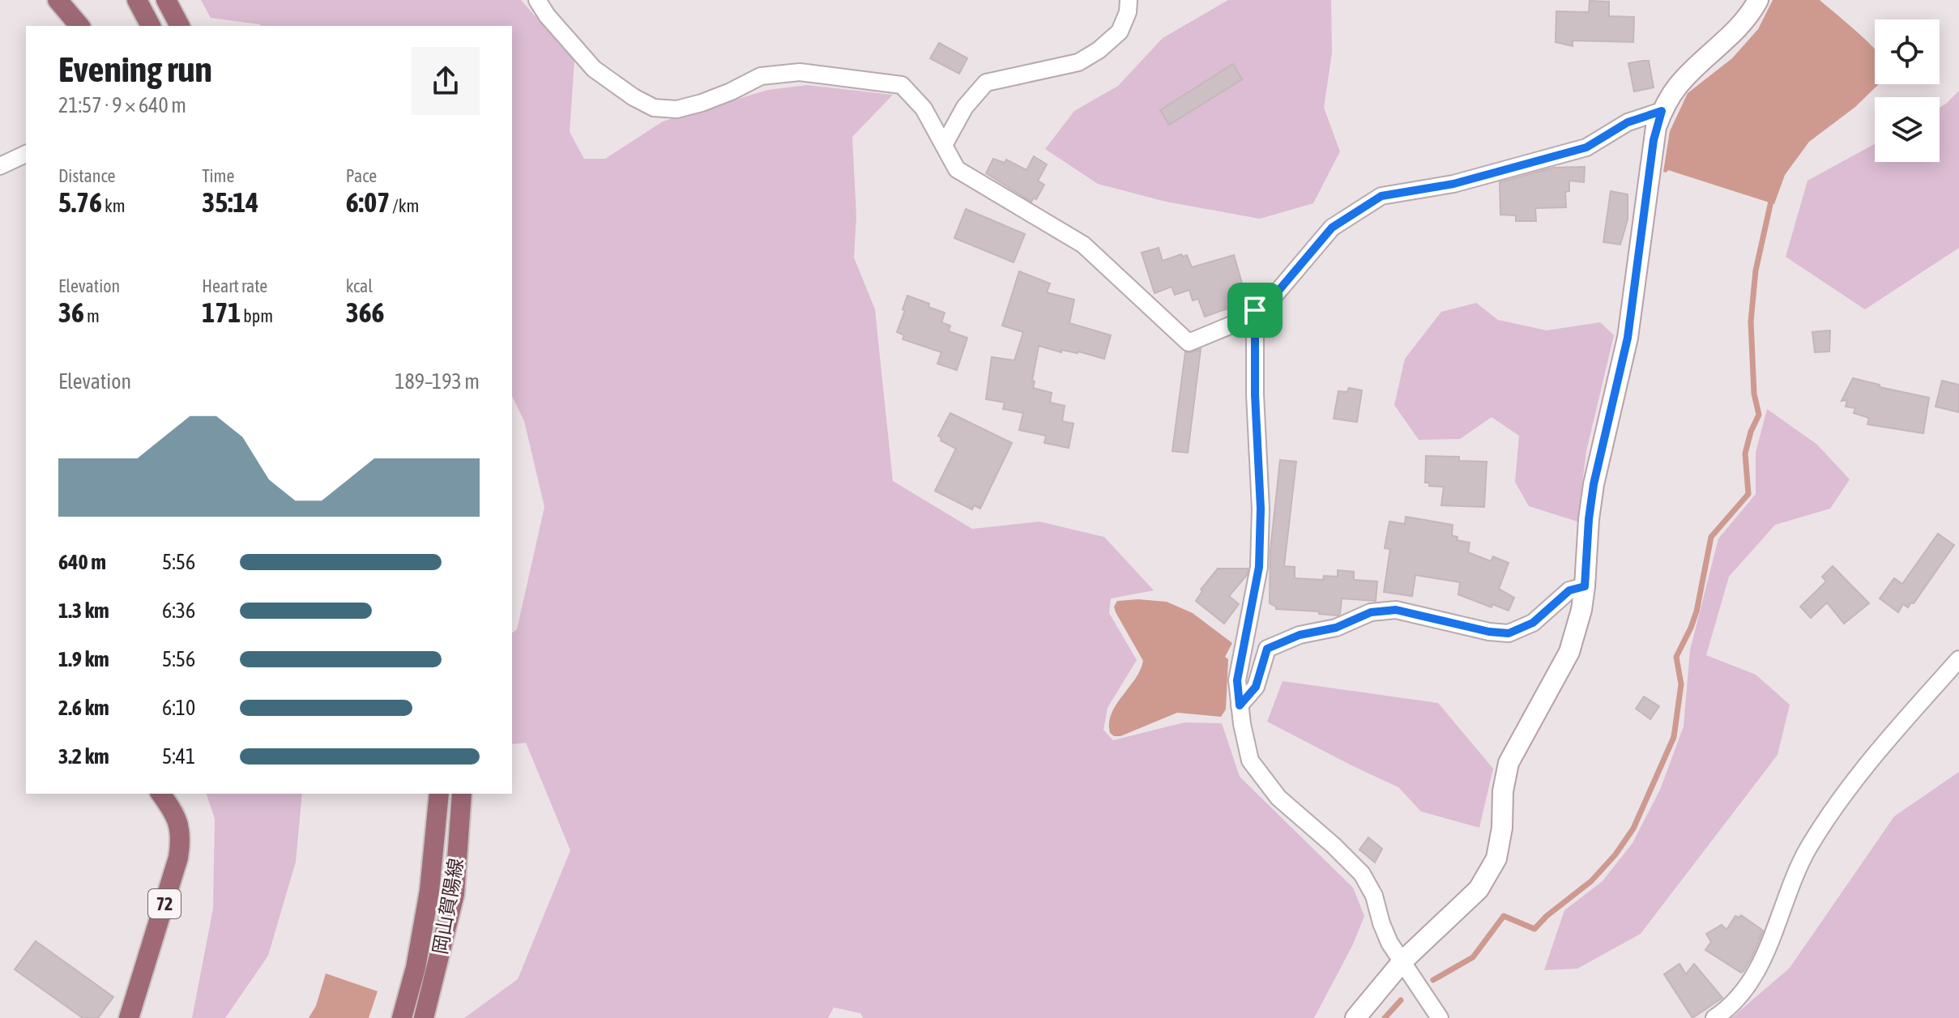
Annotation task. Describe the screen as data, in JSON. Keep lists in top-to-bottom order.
{
  "streets": {
    "main road": ["72", "岡山賀陽線"]
  },
  "page": {
    "heading": ["Evening run", "21:57 · 9 × 640 m"],
    "stats": [
      ["Distance", "5.76 km"],
      ["Time", "35:14"],
      ["Pace", "6:07 /km"],
      ["Elevation", "36 m"],
      ["Heart rate", "171 bpm"],
      ["kcal", "366"]
    ],
    "chart": ["Elevation", "189–193 m"],
    "list": [
      {
        "name": "640 m",
        "note": "5:56"
      },
      {
        "name": "1.3 km",
        "note": "6:36"
      },
      {
        "name": "1.9 km",
        "note": "5:56"
      },
      {
        "name": "2.6 km",
        "note": "6:10"
      },
      {
        "name": "3.2 km",
        "note": "5:41"
      }
    ]
  }
}
